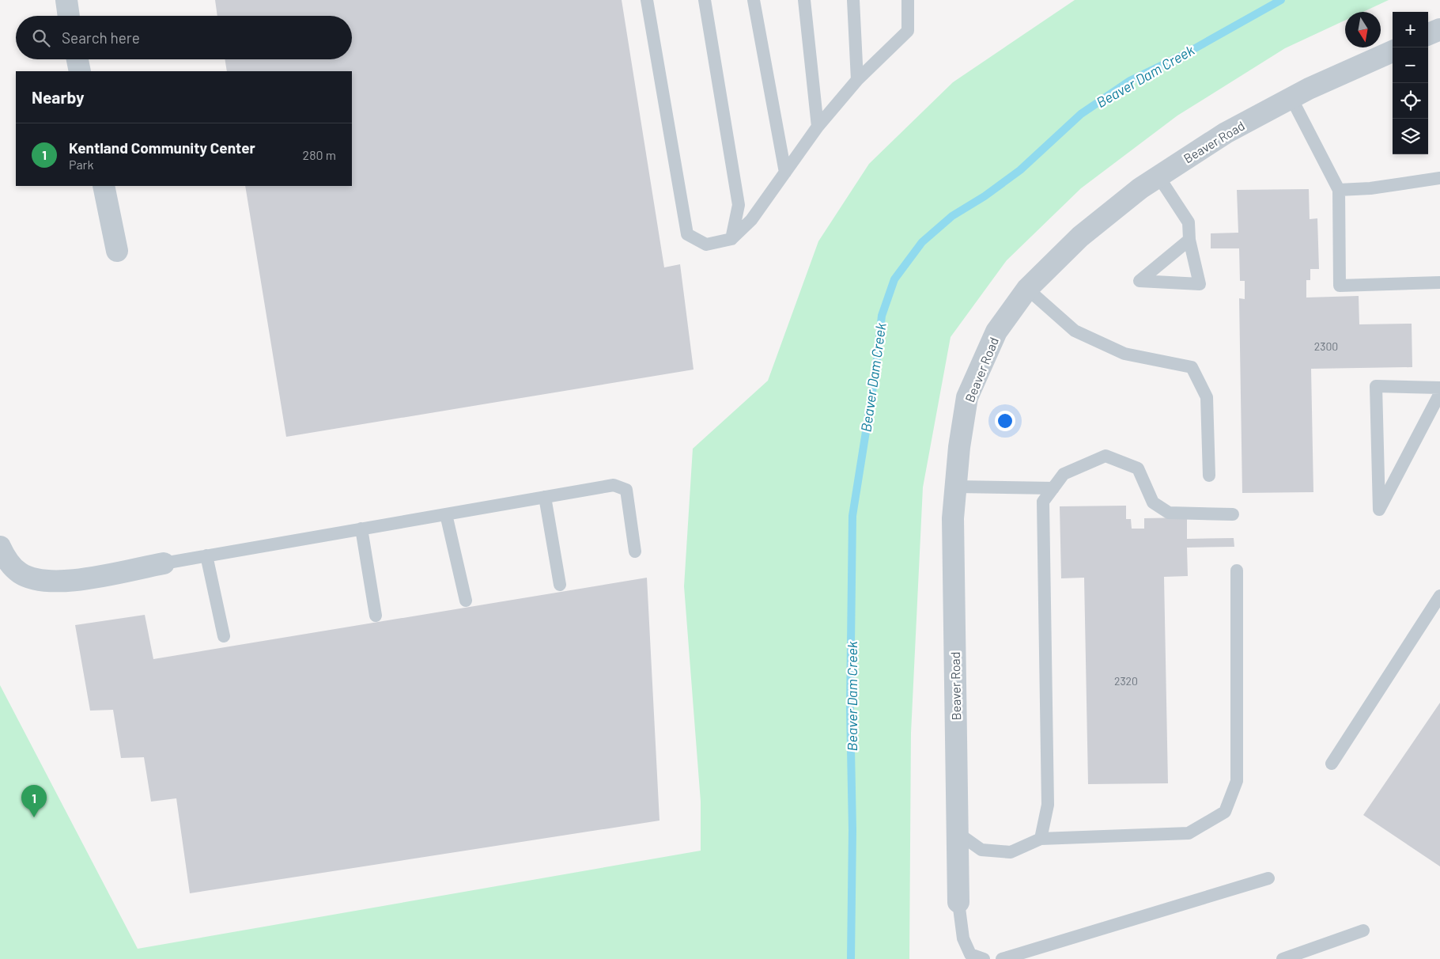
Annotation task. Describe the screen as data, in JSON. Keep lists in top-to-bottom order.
{
  "streets": {
    "street": ["Beaver Road"]
  },
  "water": ["Beaver Dam Creek"],
  "house_numbers": ["2300", "2320"],
  "north": "bottom",
  "page": {
    "map_buttons": ["+", "−"],
    "search": "Search here",
    "heading": "Nearby",
    "list": [
      {
        "mark": "1",
        "name": "Kentland Community Center",
        "note": "Park",
        "value": "280 m"
      }
    ],
    "pins": "1"
  }
}
